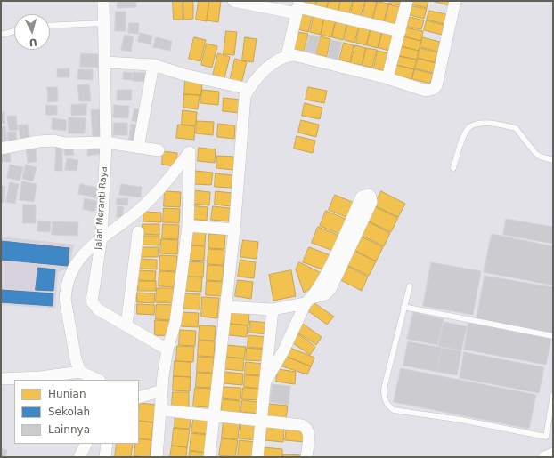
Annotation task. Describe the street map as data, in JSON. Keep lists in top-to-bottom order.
{
  "streets": {
    "street": ["Jalan Meranti Raya"]
  },
  "legend": ["Hunian", "Sekolah", "Lainnya"],
  "north": "bottom"
}
